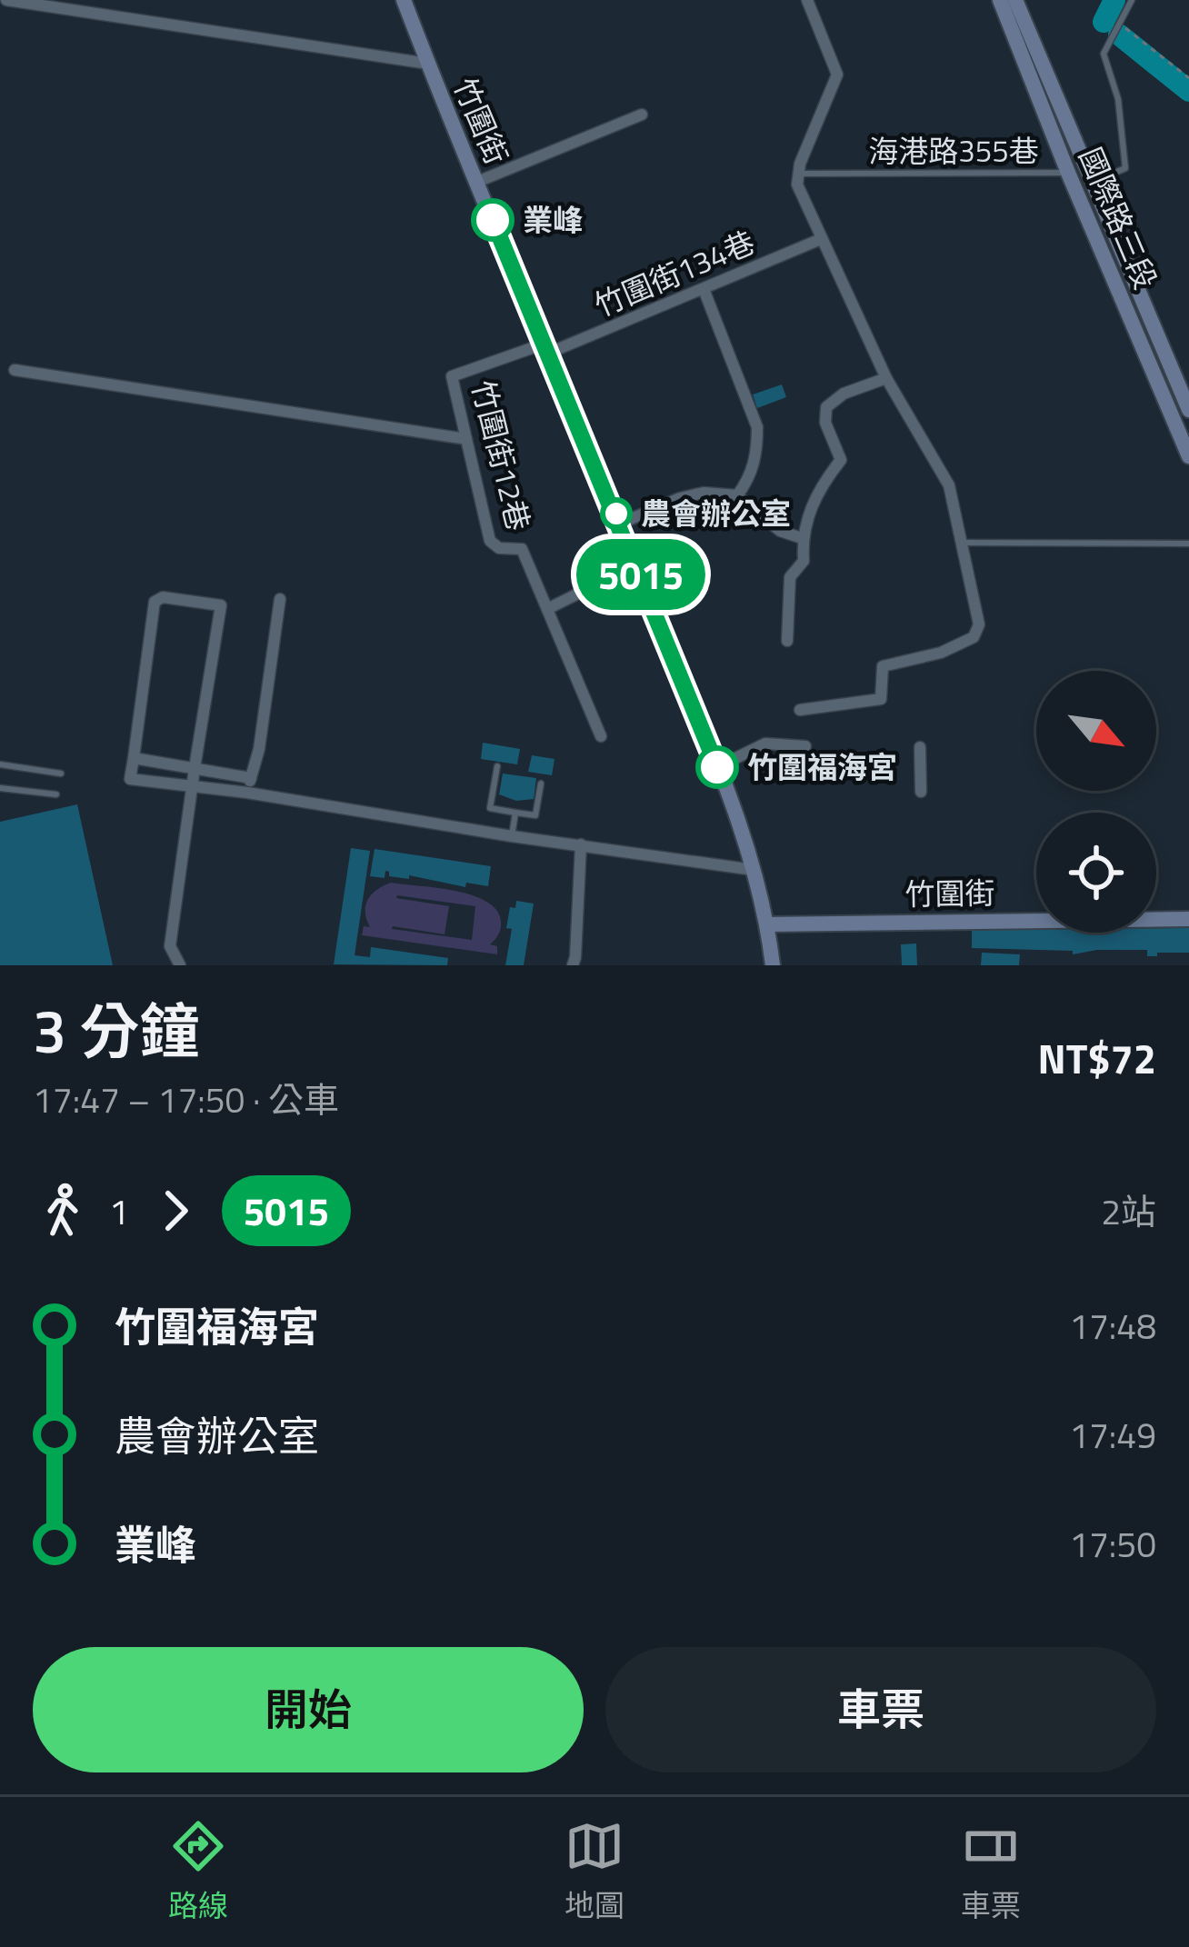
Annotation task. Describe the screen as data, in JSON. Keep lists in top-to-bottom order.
{
  "streets": {
    "street": [
      "竹圍街",
      "國際路三段",
      "竹圍街134巷",
      "竹圍街12巷"
    ],
    "lane": ["海港路355巷"]
  },
  "crossings": [
    ["竹圍街", "竹圍街134巷"],
    ["竹圍街", "竹圍街12巷"],
    ["海港路355巷", "國際路三段"],
    ["竹圍街134巷", "竹圍街12巷"]
  ],
  "places": ["業峰", "農會辦公室", "竹圍福海宮"],
  "lines": ["bus line 5015"],
  "north": "bottom right",
  "page": {
    "on_map": "5015",
    "heading": ["3 分鐘", "17:47 – 17:50 · 公車", "NT$72"],
    "legs": ["1", "5015", "2站"],
    "list": [
      {
        "name": "竹圍福海宮",
        "value": "17:48"
      },
      {
        "name": "農會辦公室",
        "value": "17:49"
      },
      {
        "name": "業峰",
        "value": "17:50"
      }
    ],
    "buttons": ["開始", "車票"],
    "tabs": ["路線", "地圖", "車票"]
  }
}
